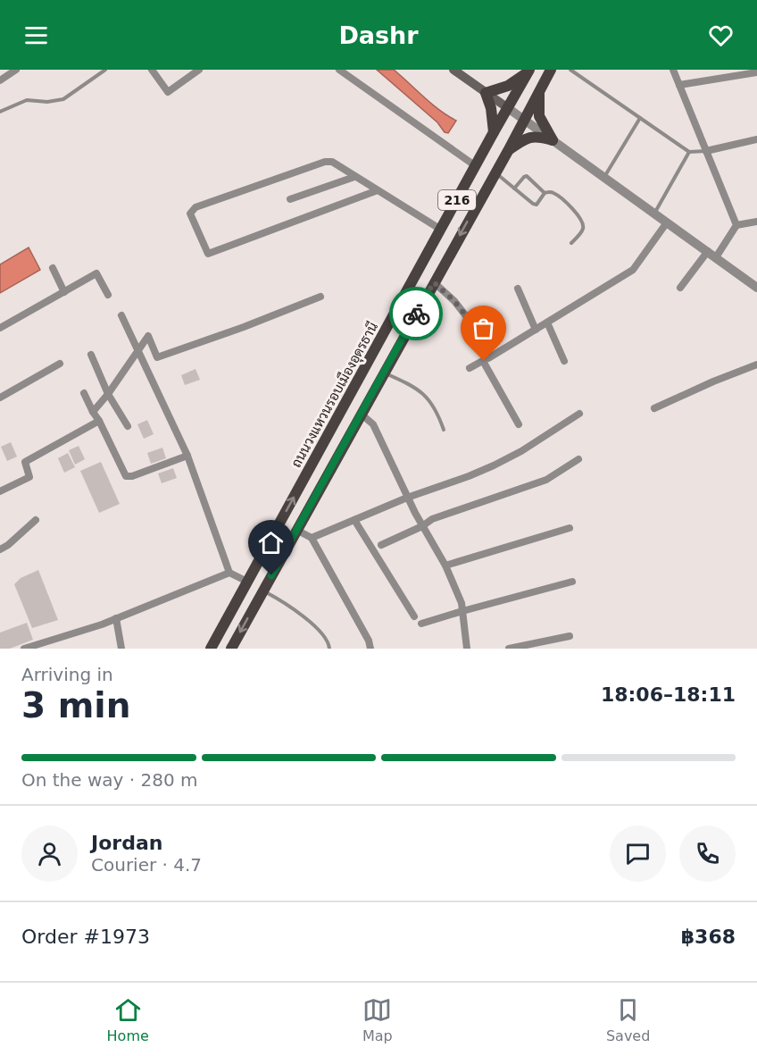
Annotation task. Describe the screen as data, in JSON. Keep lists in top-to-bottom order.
{
  "streets": {
    "main road": ["216", "ถนนวงแหวนรอบเมืองอุดรธานี"]
  },
  "page": {
    "header": "Dashr",
    "heading": ["3 min", "Arriving in", "18:06–18:11"],
    "panel": [
      "Jordan",
      "Courier · 4.7",
      "Order #1973",
      "฿368"
    ],
    "bar": "On the way · 280 m",
    "tabs": ["Home", "Map", "Saved"]
  }
}
